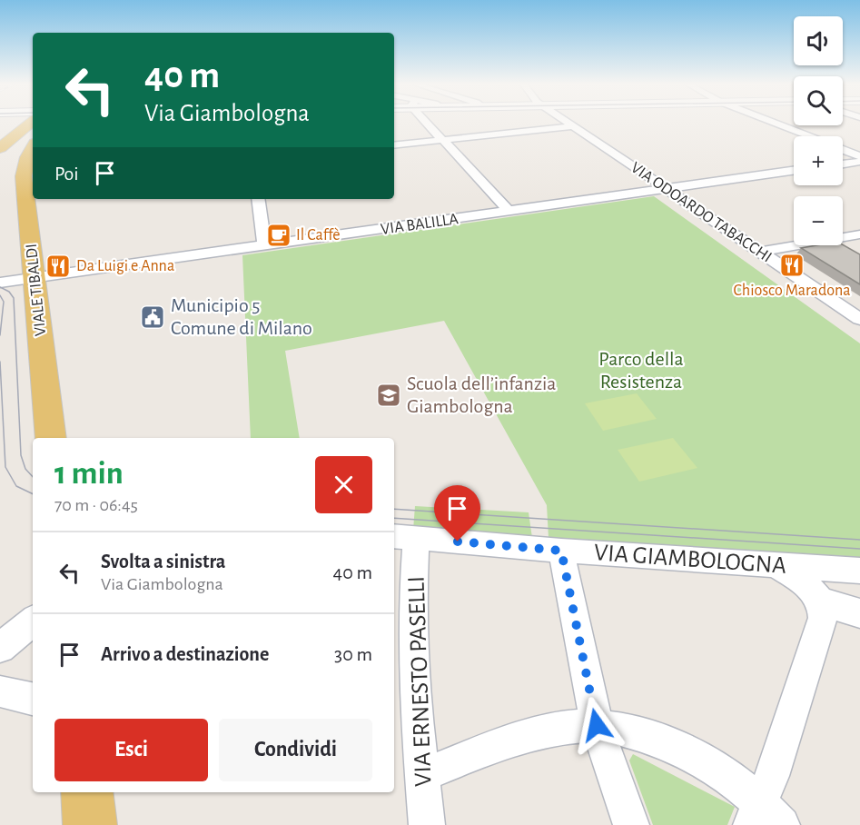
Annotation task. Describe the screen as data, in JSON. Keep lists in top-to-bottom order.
{
  "streets": {
    "main road": ["VIALE TIBALDI"],
    "street": [
      "VIA ODOARDO TABACCHI",
      "VIA BALILLA",
      "VIA GIAMBOLOGNA",
      "VIA ERNESTO PASELLI"
    ]
  },
  "crossings": [
    ["VIA ODOARDO TABACCHI", "VIA BALILLA"],
    ["VIA BALILLA", "VIALE TIBALDI"],
    ["VIA GIAMBOLOGNA", "VIA ERNESTO PASELLI"]
  ],
  "parks": ["Parco della Resistenza"],
  "places": {
    "cafe": ["Il Caffè"],
    "restaurant": ["Chiosco Maradona", "Da Luigi e Anna"],
    "public building": ["Municipio 5 Comune di Milano"],
    "school or university": ["Scuola dell’infanzia Giambologna"]
  },
  "page": {
    "map_buttons": ["+", "−"],
    "turn": ["40 m", "Via Giambologna"],
    "then": "Poi",
    "heading": ["1 min", "70 m · 06:45"],
    "list": [
      {
        "name": "Svolta a sinistra",
        "note": "Via Giambologna",
        "value": "40 m"
      },
      {
        "name": "Arrivo a destinazione",
        "value": "30 m"
      }
    ],
    "buttons": ["Esci", "Condividi"]
  }
}
